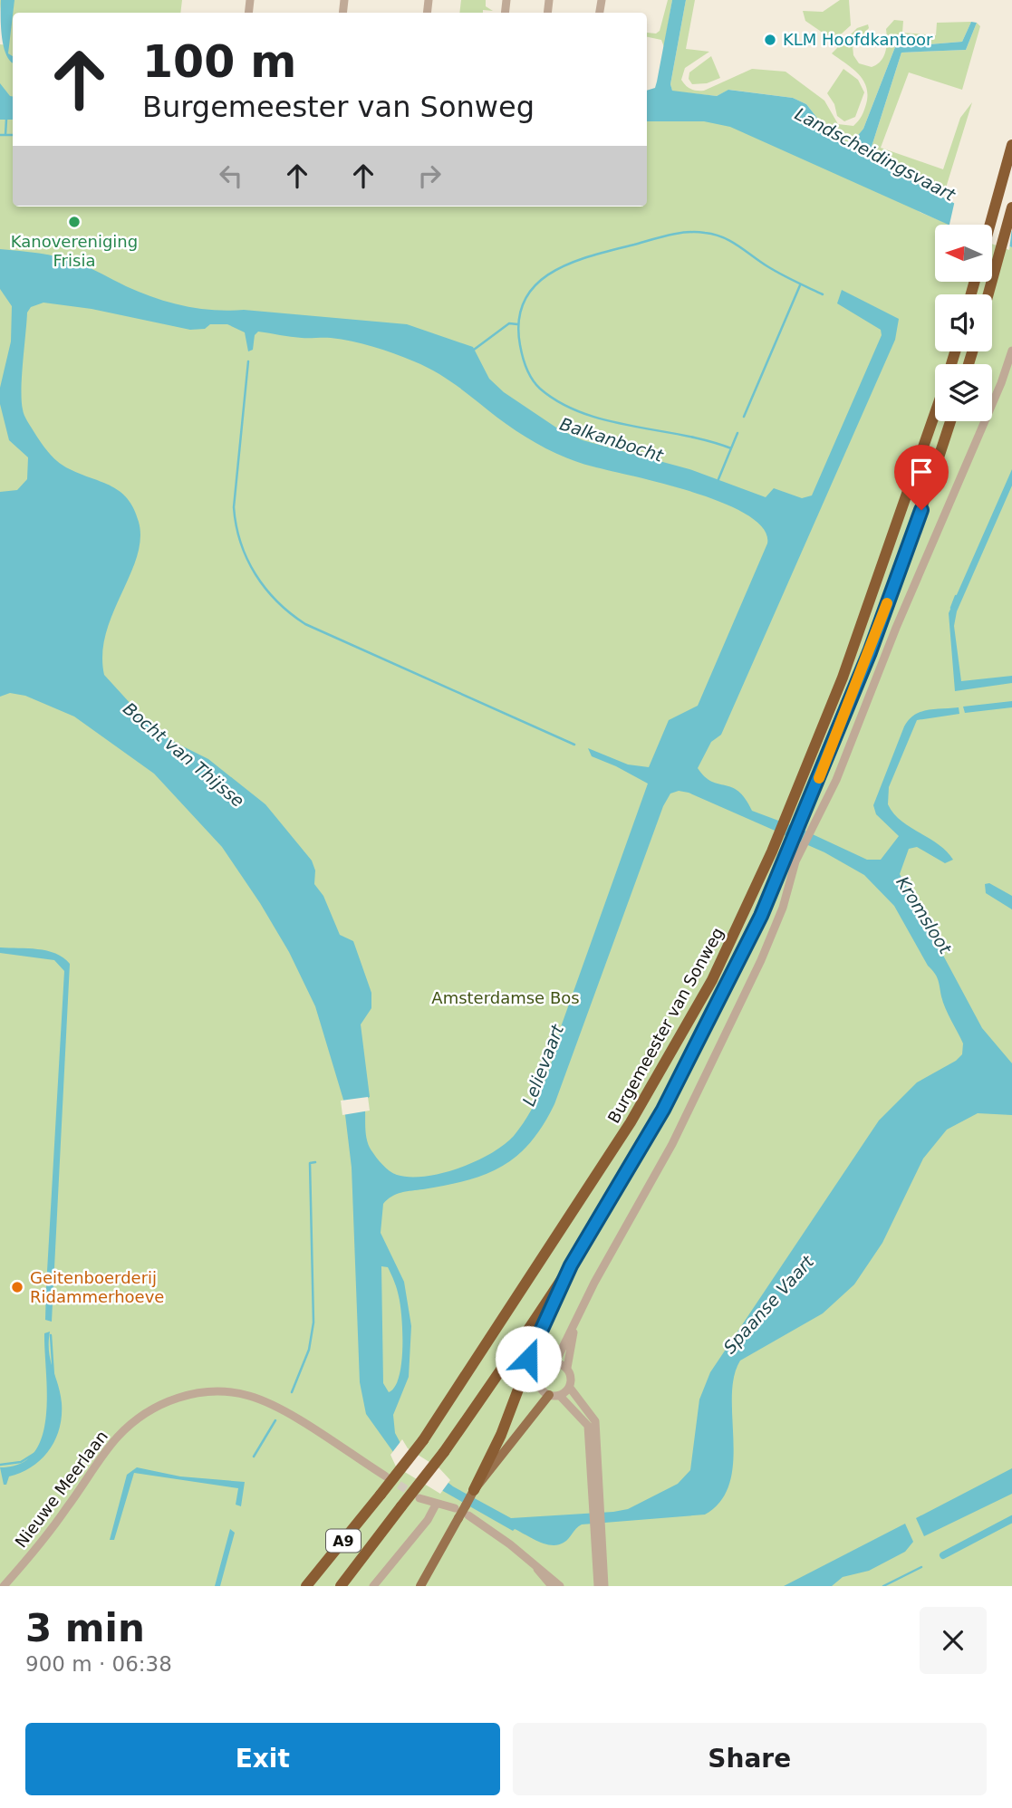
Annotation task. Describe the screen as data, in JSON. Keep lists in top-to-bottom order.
{
  "streets": {
    "highway": ["Burgemeester van Sonweg", "A9"],
    "street": ["Nieuwe Meerlaan"]
  },
  "crossings": [
    ["Burgemeester van Sonweg", "A9"]
  ],
  "water": [
    "Landscheidingsvaart",
    "Balkanbocht",
    "Bocht van Thijsse",
    "Kromsloot",
    "Lelievaart",
    "Spaanse Vaart"
  ],
  "parks": ["Amsterdamse Bos"],
  "places": ["KLM Hoofdkantoor", "Kanovereniging Frisia", "Geitenboerderij Ridammerhoeve"],
  "north": "left",
  "page": {
    "turn": ["100 m", "Burgemeester van Sonweg"],
    "heading": ["3 min", "900 m · 06:38"],
    "buttons": ["Exit", "Share"]
  }
}
